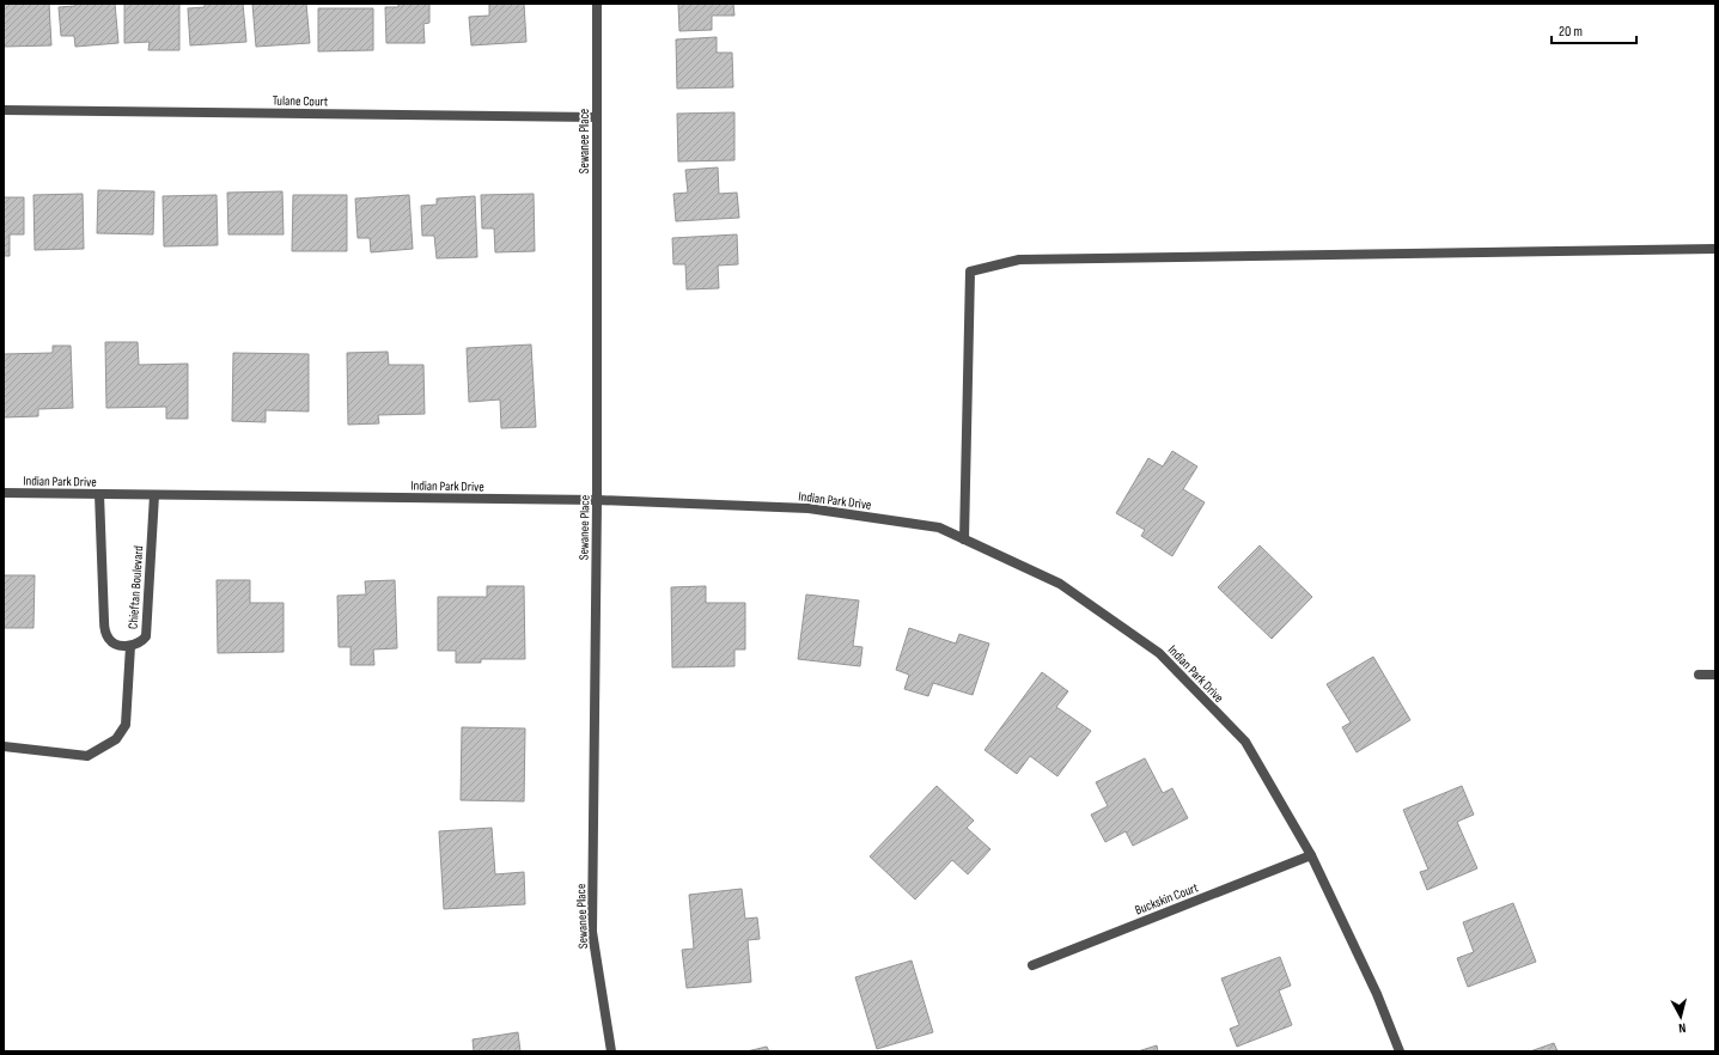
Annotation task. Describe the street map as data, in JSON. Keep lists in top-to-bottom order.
{
  "streets": {
    "street": [
      "Tulane Court",
      "Sewanee Place",
      "Indian Park Drive",
      "Chieftan Boulevard",
      "Buckskin Court"
    ]
  },
  "crossings": [
    ["Tulane Court", "Sewanee Place"],
    ["Sewanee Place", "Indian Park Drive"],
    ["Indian Park Drive", "Chieftan Boulevard"],
    ["Indian Park Drive", "Buckskin Court"]
  ],
  "scale_bar": "20 m",
  "north": "bottom"
}
